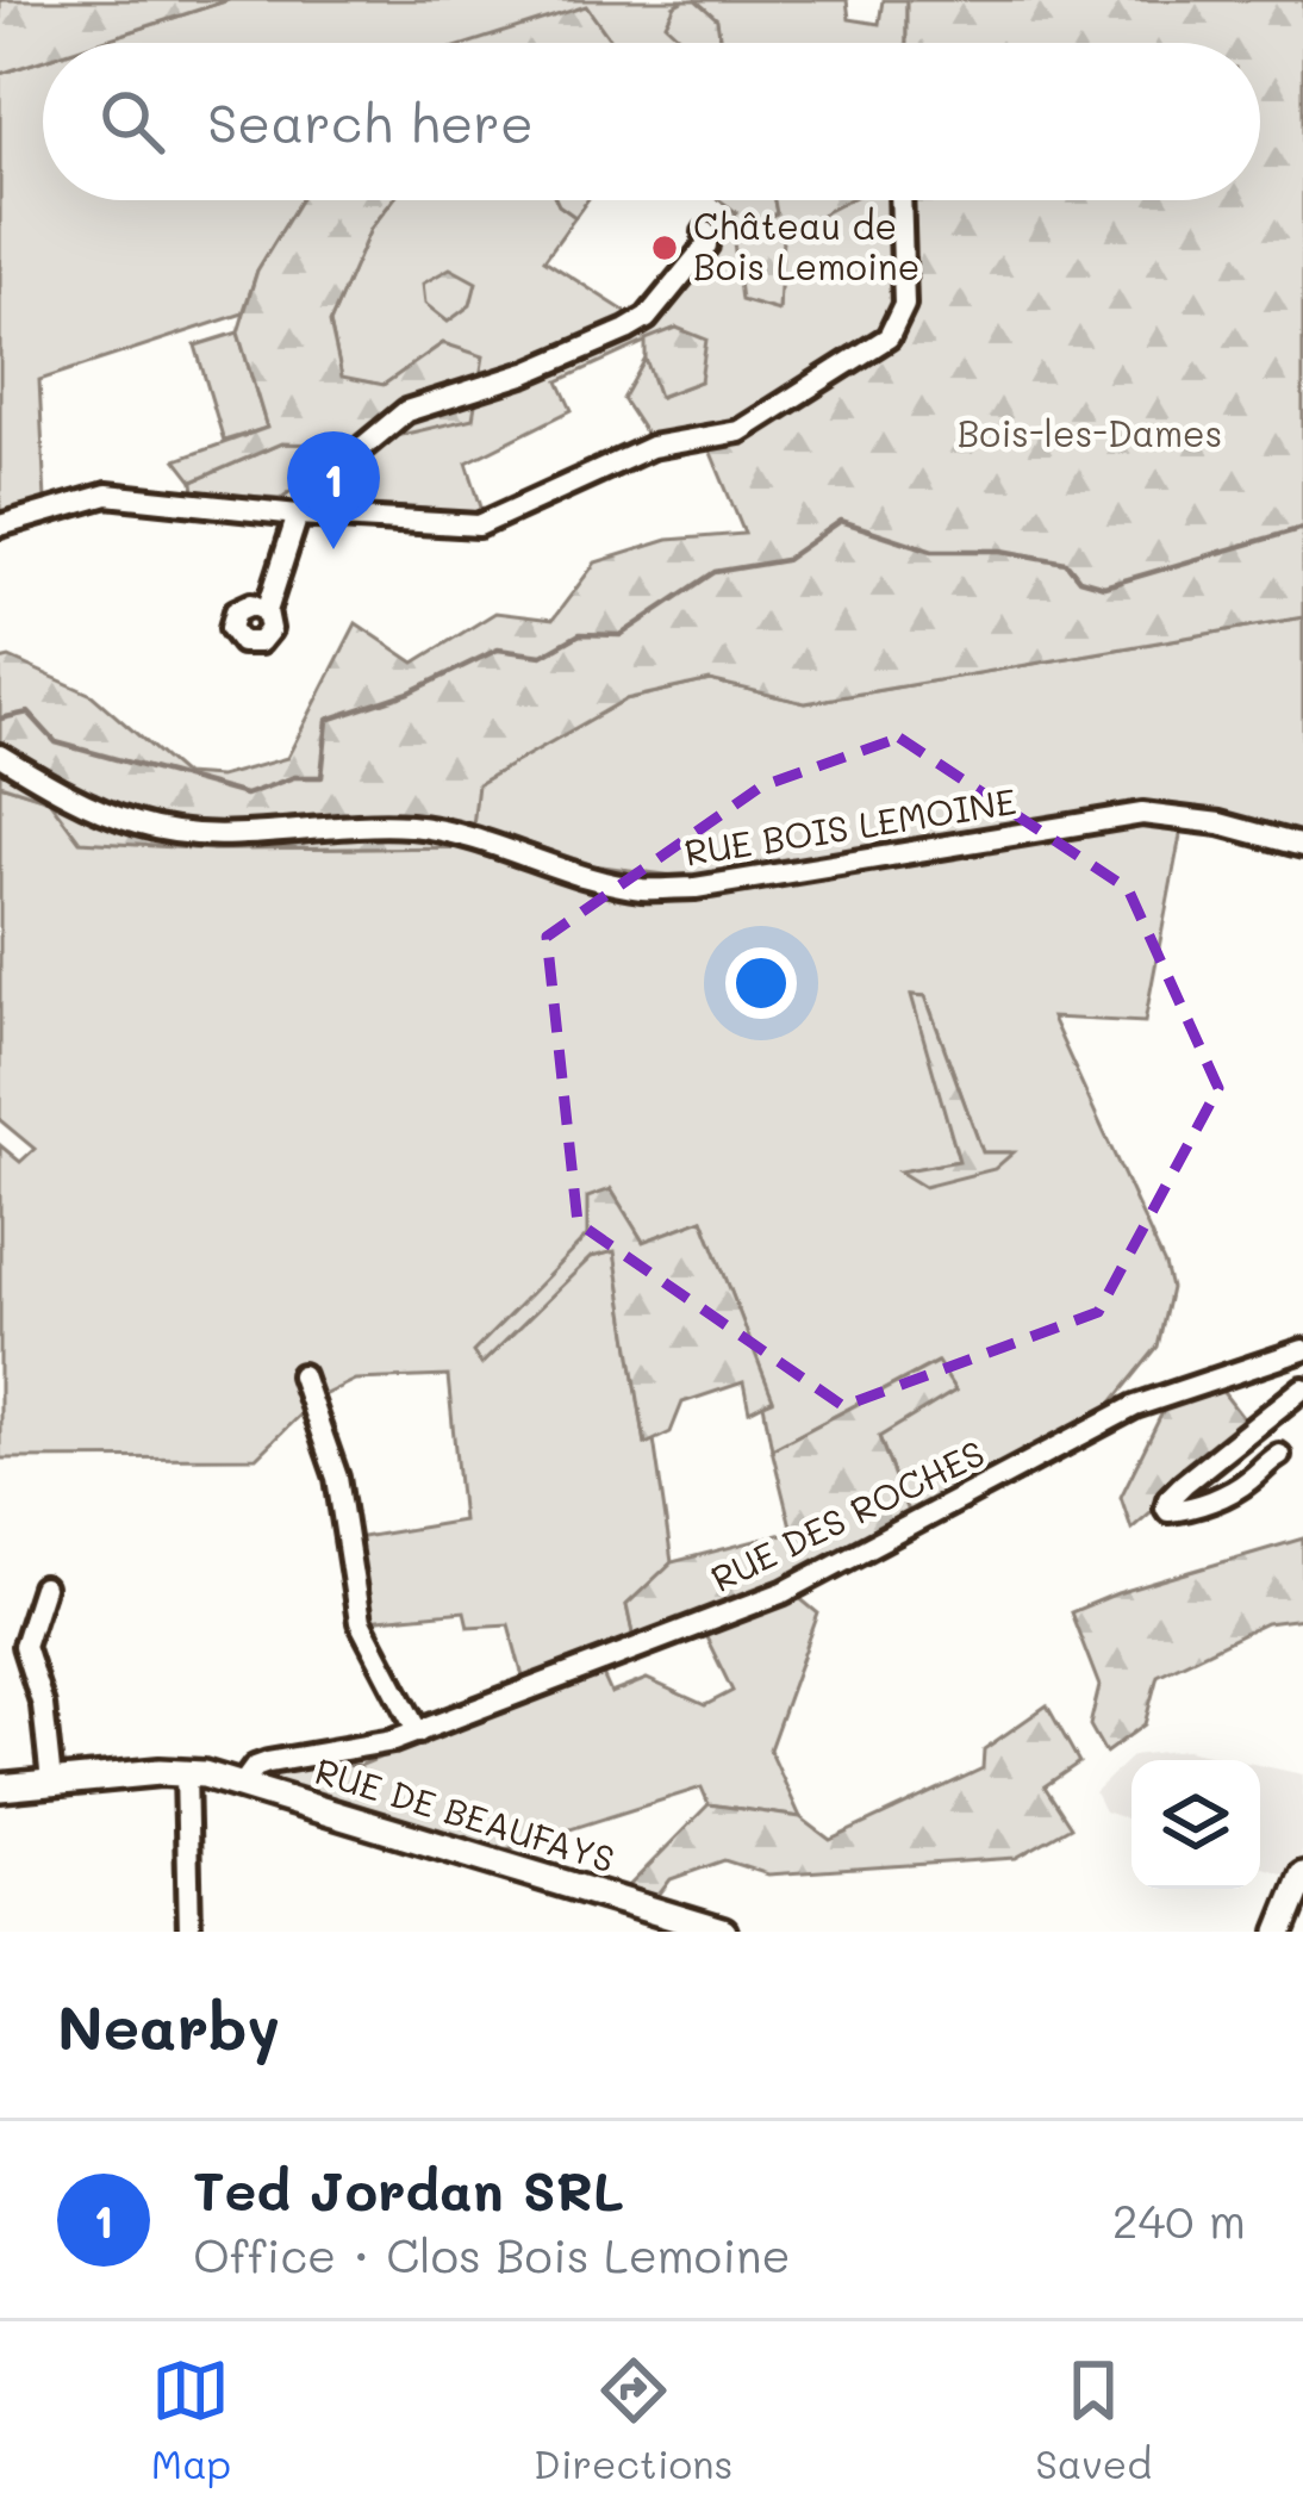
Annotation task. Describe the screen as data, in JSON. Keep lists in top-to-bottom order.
{
  "streets": {
    "street": ["RUE BOIS LEMOINE", "RUE DES ROCHES", "RUE DE BEAUFAYS"]
  },
  "crossings": [
    ["RUE DES ROCHES", "RUE DE BEAUFAYS"]
  ],
  "parks": ["Bois-les-Dames"],
  "places": ["Château de Bois Lemoine"],
  "page": {
    "search": "Search here",
    "pins": "1",
    "heading": "Nearby",
    "list": [
      {
        "mark": "1",
        "name": "Ted Jordan SRL",
        "note": "Office · Clos Bois Lemoine",
        "value": "240 m"
      }
    ],
    "nav": ["Map", "Directions", "Saved"]
  }
}
